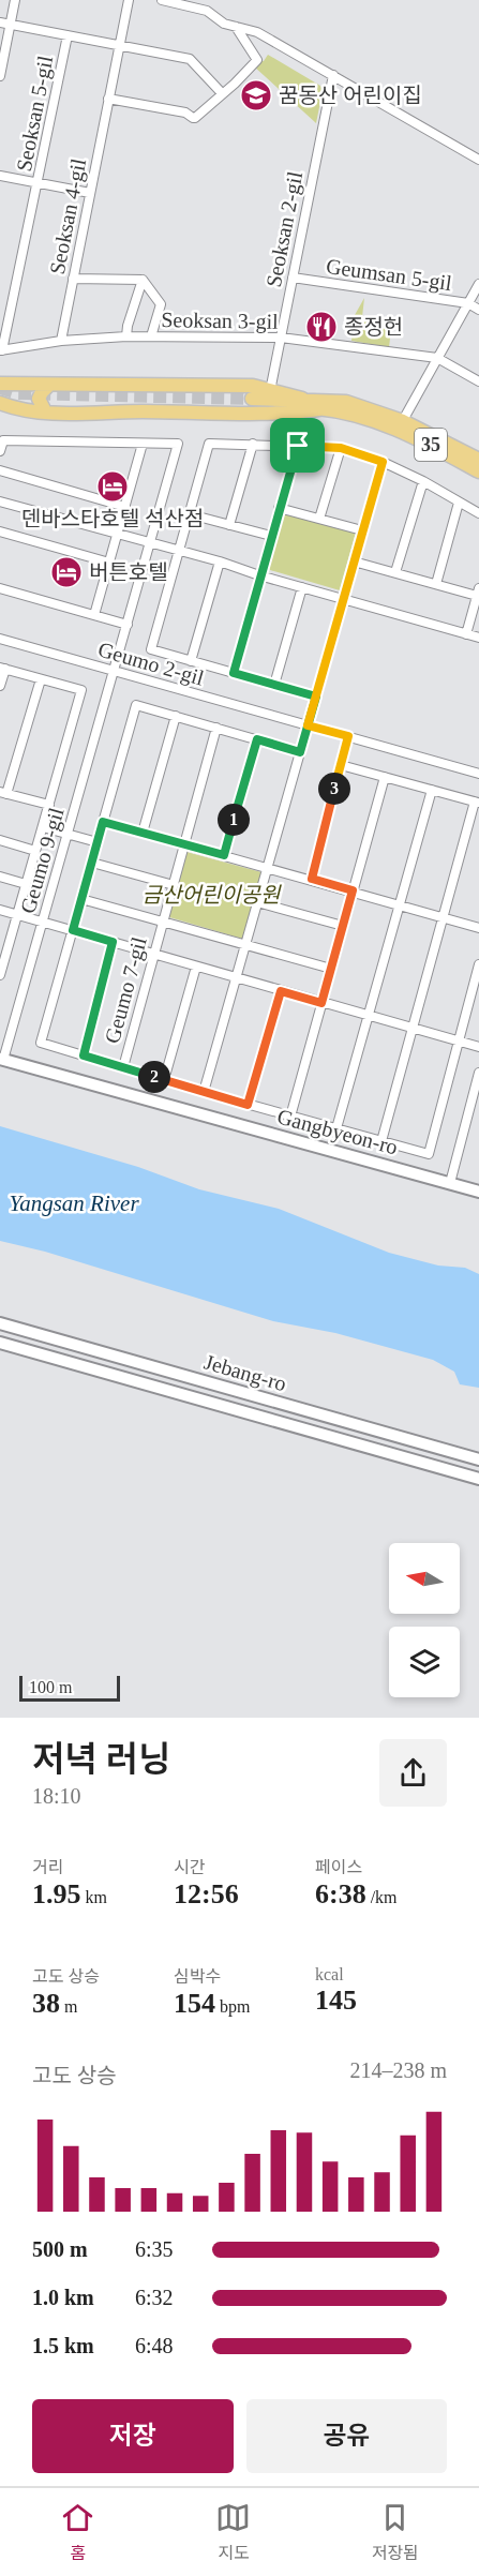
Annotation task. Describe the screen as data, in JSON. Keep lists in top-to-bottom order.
{
  "streets": {
    "main road": ["35"],
    "street": [
      "Seoksan 5-gil",
      "Seoksan 4-gil",
      "Seoksan 2-gil",
      "Geumsan 5-gil",
      "Seoksan 3-gil",
      "Geumo 2-gil",
      "Geumo 9-gil",
      "Geumo 7-gil",
      "Gangbyeon-ro",
      "Jebang-ro"
    ]
  },
  "crossings": [
    ["Seoksan 5-gil", "Seoksan 3-gil"],
    ["Seoksan 4-gil", "Seoksan 3-gil"],
    ["Seoksan 2-gil", "Geumsan 5-gil"],
    ["Seoksan 2-gil", "Seoksan 3-gil"],
    ["Geumo 2-gil", "Geumo 9-gil"],
    ["Geumo 9-gil", "Gangbyeon-ro"]
  ],
  "water": ["Yangsan River"],
  "parks": ["금산어린이공원"],
  "places": {
    "school or university": ["꿈동산 어린이집"],
    "restaurant": ["종정헌"],
    "hotel": ["덴바스타호텔 석산점", "버튼호텔"]
  },
  "scale_bar": "100 m",
  "north": "left",
  "page": {
    "pins": ["3", "1", "2"],
    "scale": "100 m",
    "heading": ["저녁 러닝", "18:10"],
    "stats": [
      ["거리", "1.95 km"],
      ["시간", "12:56"],
      ["페이스", "6:38 /km"],
      ["고도 상승", "38 m"],
      ["심박수", "154 bpm"],
      ["kcal", "145"]
    ],
    "chart": ["고도 상승", "214–238 m"],
    "list": [
      {
        "name": "500 m",
        "note": "6:35"
      },
      {
        "name": "1.0 km",
        "note": "6:32"
      },
      {
        "name": "1.5 km",
        "note": "6:48"
      }
    ],
    "buttons": ["저장", "공유"],
    "tabs": ["홈", "지도", "저장됨"]
  }
}
